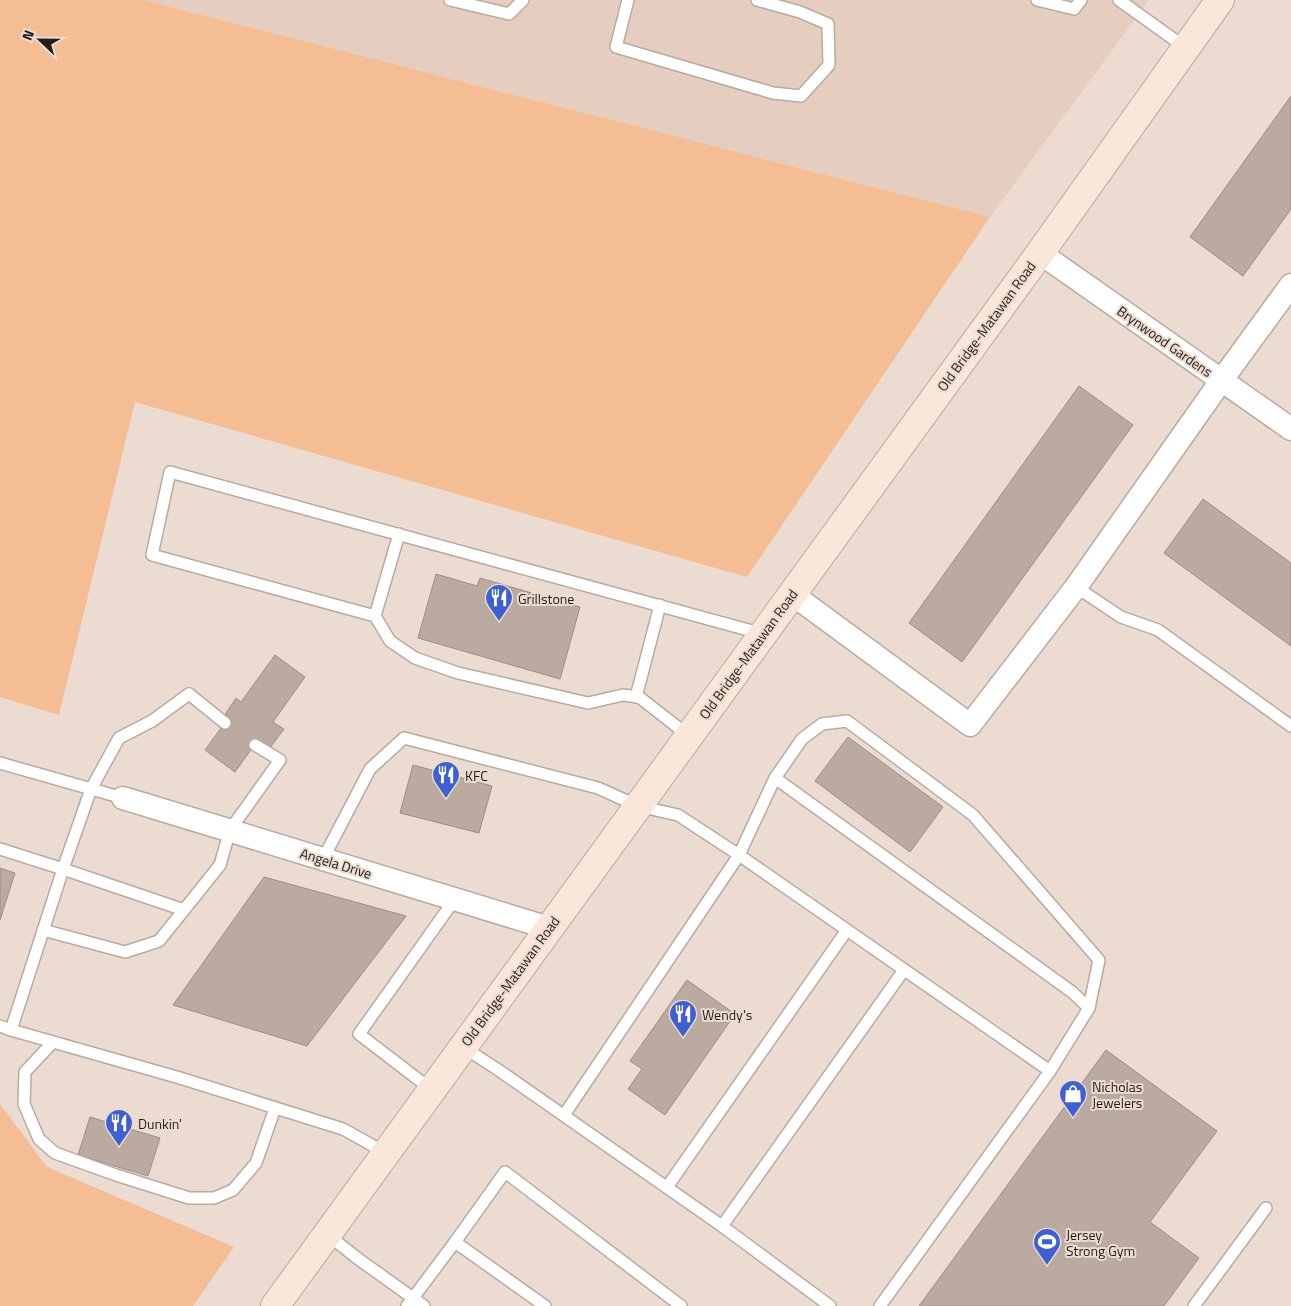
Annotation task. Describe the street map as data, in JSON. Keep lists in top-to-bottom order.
{
  "streets": {
    "main road": ["Old Bridge-Matawan Road"],
    "street": ["Brynwood Gardens", "Angela Drive"]
  },
  "crossings": [
    ["Old Bridge-Matawan Road", "Brynwood Gardens"],
    ["Old Bridge-Matawan Road", "Angela Drive"]
  ],
  "places": {
    "restaurant": [
      "Grillstone",
      "KFC",
      "Wendy's",
      "Dunkin'"
    ],
    "shop": ["Nicholas Jewelers"],
    "sports": ["Jersey Strong Gym"]
  },
  "north": "left"
}
